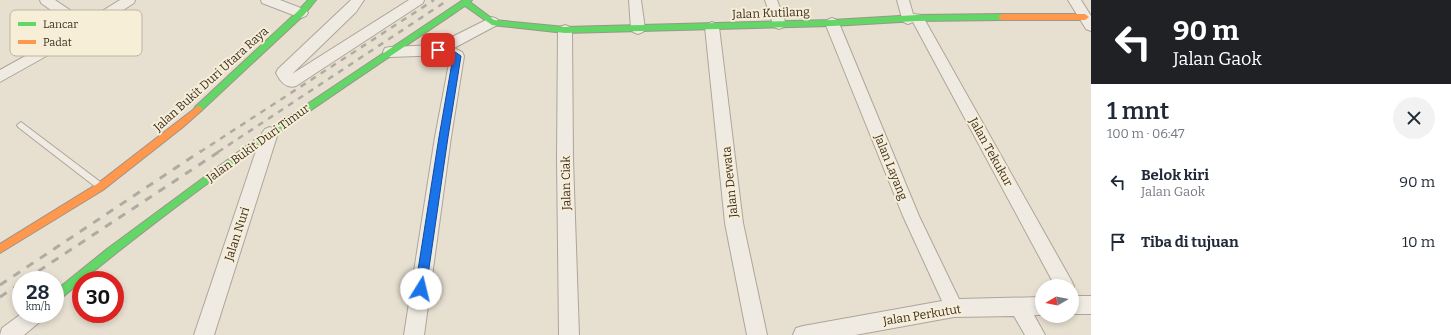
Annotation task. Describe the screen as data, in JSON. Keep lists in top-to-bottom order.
{
  "streets": {
    "street": [
      "Jalan Kutilang",
      "Jalan Bukit Duri Utara Raya",
      "Jalan Bukit Duri Timur",
      "Jalan Tekukur",
      "Jalan Layang",
      "Jalan Dewata",
      "Jalan Ciak",
      "Jalan Nuri",
      "Jalan Perkutut"
    ]
  },
  "crossings": [
    ["Jalan Kutilang", "Jalan Tekukur"],
    ["Jalan Kutilang", "Jalan Layang"],
    ["Jalan Kutilang", "Jalan Dewata"],
    ["Jalan Kutilang", "Jalan Ciak"],
    ["Jalan Bukit Duri Timur", "Jalan Nuri"],
    ["Jalan Layang", "Jalan Perkutut"]
  ],
  "legend": ["Lancar", "Padat"],
  "north": "left",
  "page": {
    "turn": ["90 m", "Jalan Gaok"],
    "heading": ["1 mnt", "100 m · 06:47"],
    "list": [
      {
        "name": "Belok kiri",
        "note": "Jalan Gaok",
        "value": "90 m"
      },
      {
        "name": "Tiba di tujuan",
        "value": "10 m"
      }
    ],
    "speed": "28 km/h",
    "limit": "30"
  }
}
